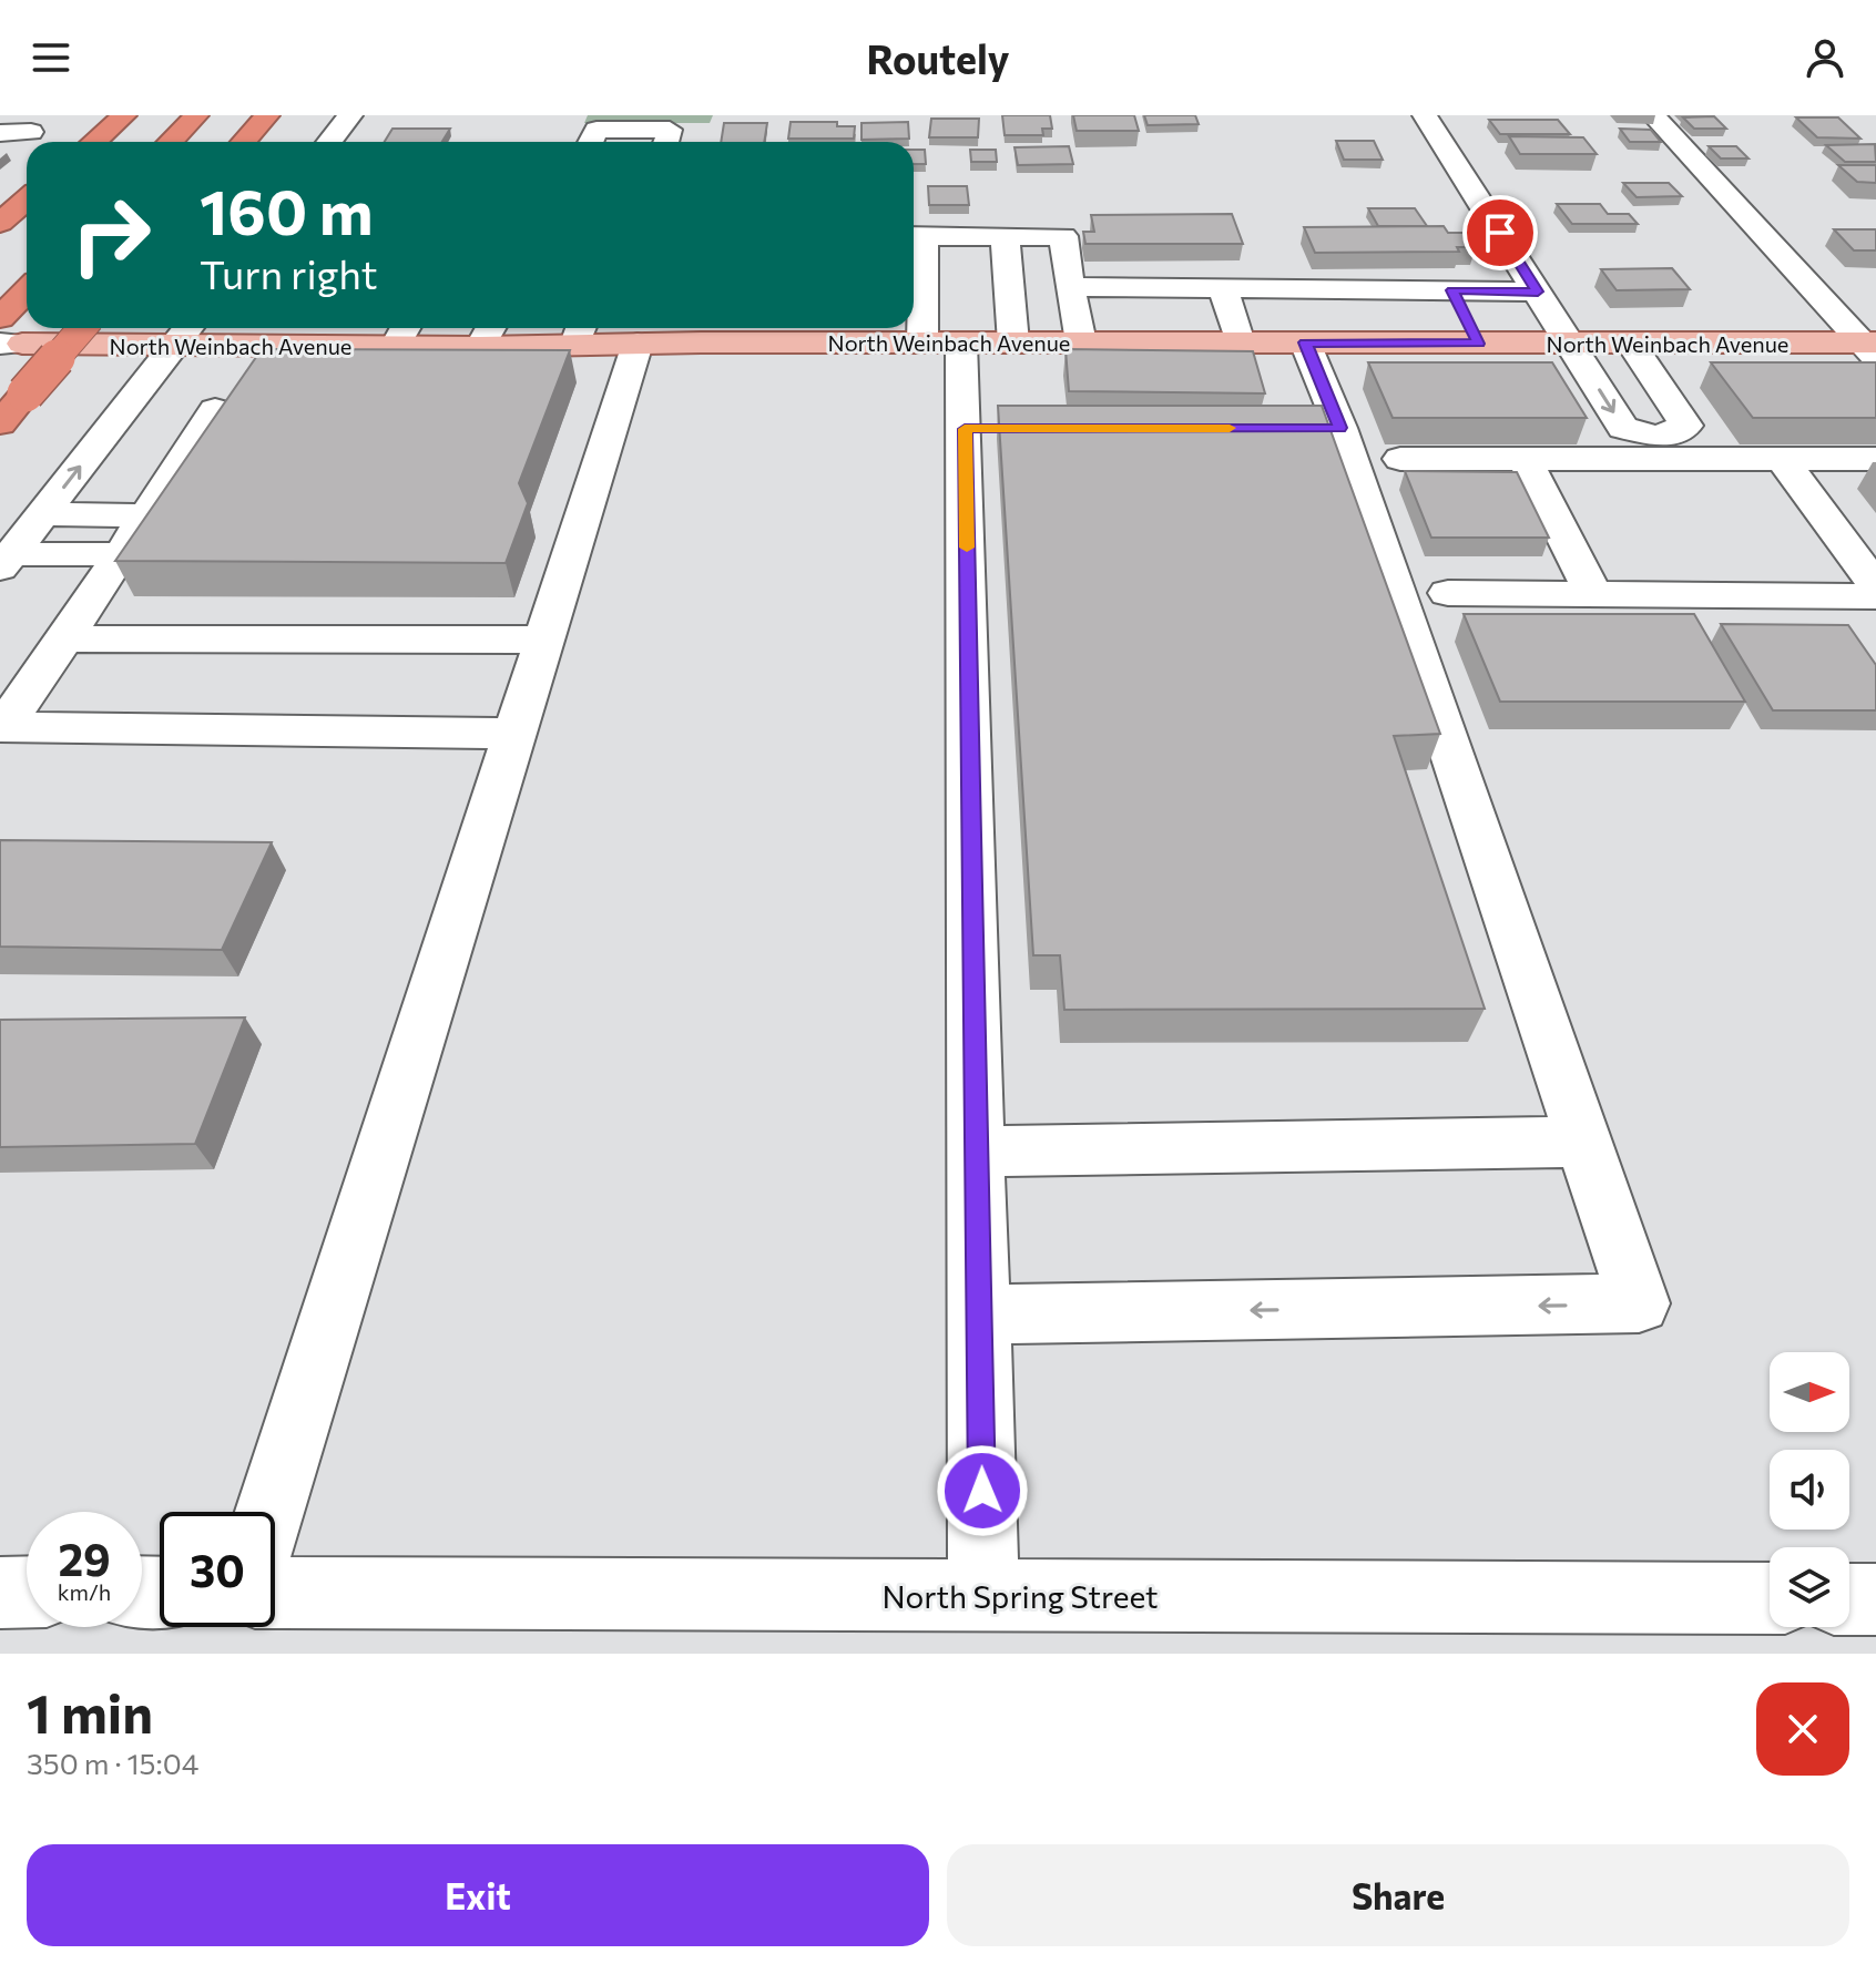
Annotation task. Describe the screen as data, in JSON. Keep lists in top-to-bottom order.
{
  "streets": {
    "main road": ["North Weinbach Avenue"],
    "street": ["North Spring Street"]
  },
  "north": "right",
  "page": {
    "header": "Routely",
    "turn": ["160 m", "Turn right"],
    "speed": "29 km/h",
    "limit": "30",
    "heading": ["1 min", "350 m · 15:04"],
    "buttons": ["Exit", "Share"]
  }
}
